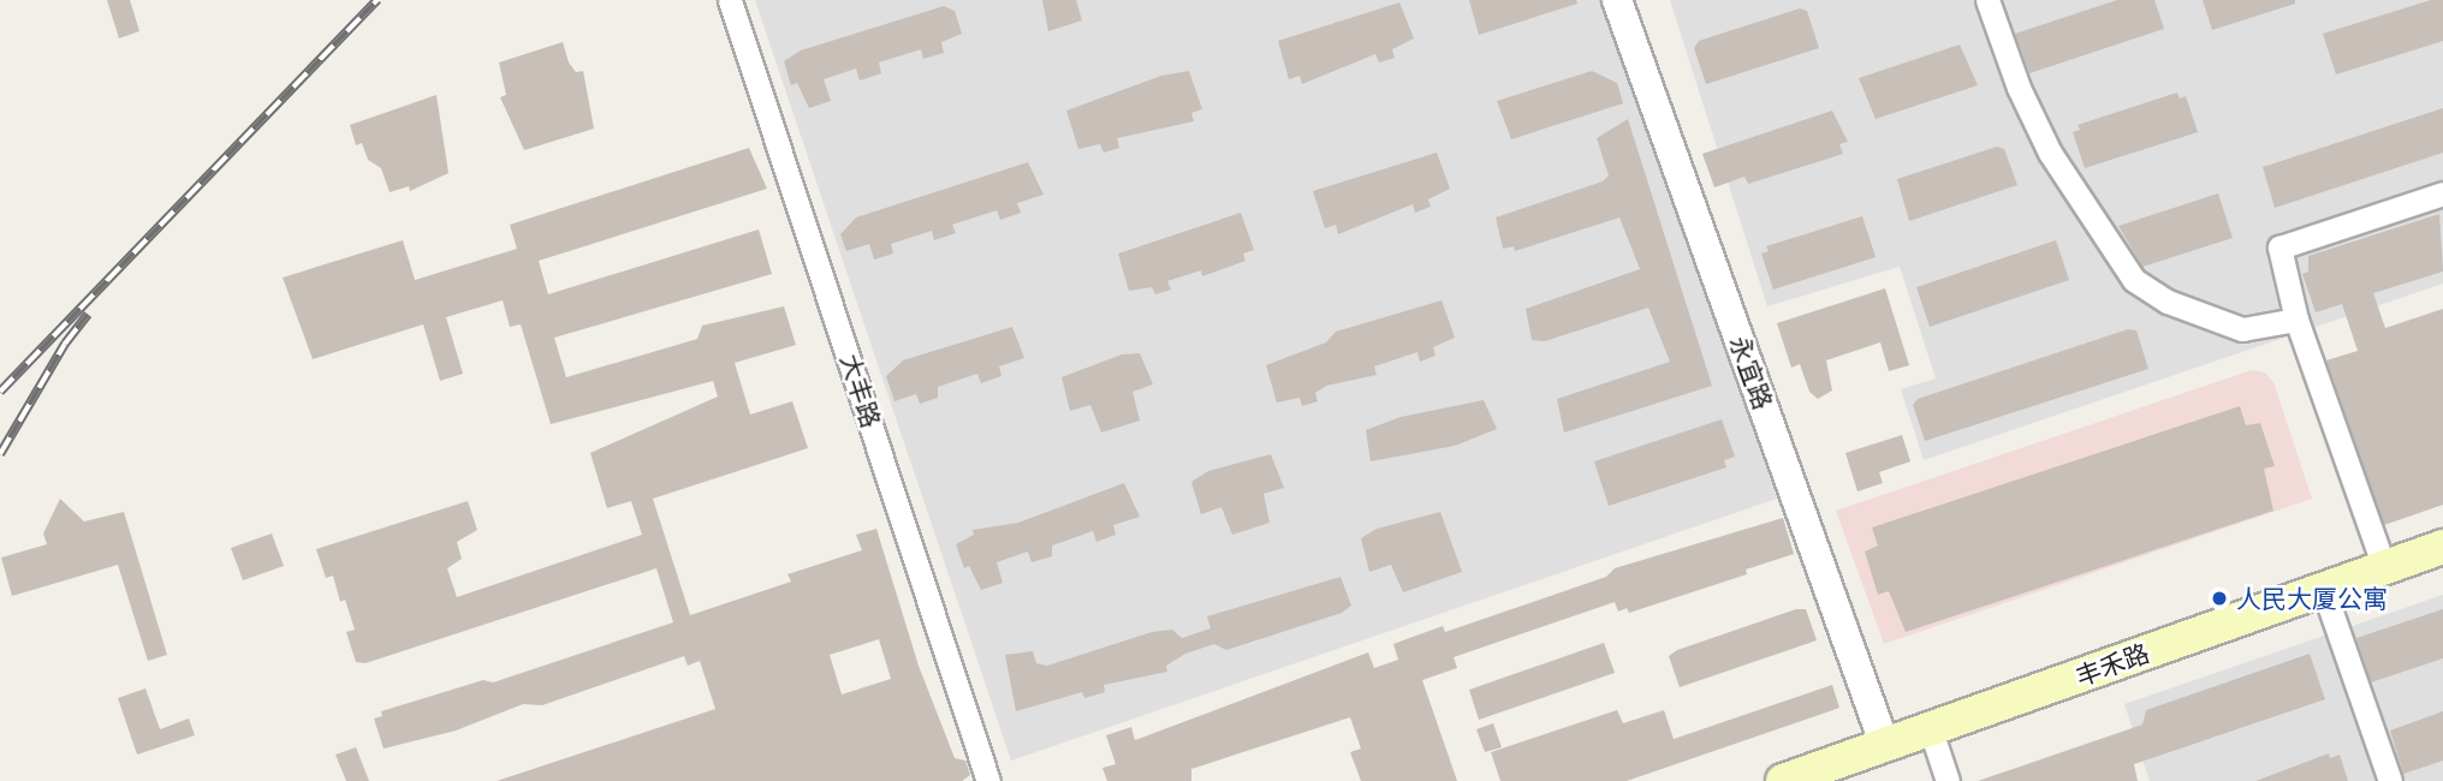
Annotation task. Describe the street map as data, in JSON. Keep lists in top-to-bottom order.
{
  "streets": {
    "main road": ["丰禾路"],
    "street": ["永宜路", "大丰路"]
  },
  "crossings": [
    ["永宜路", "丰禾路"]
  ],
  "places": ["人民大厦公寓"]
}
